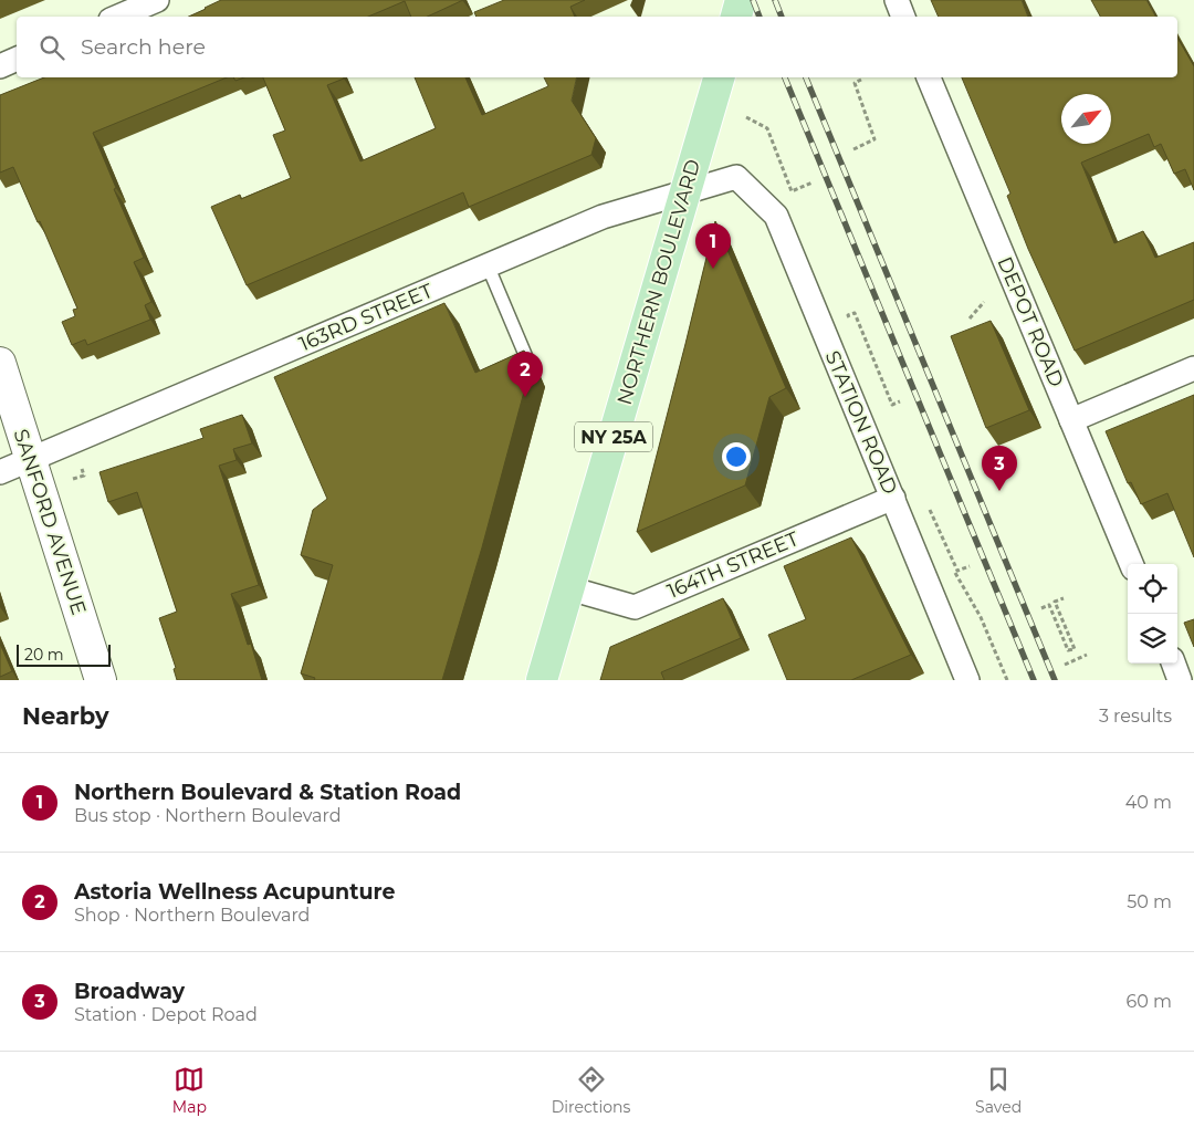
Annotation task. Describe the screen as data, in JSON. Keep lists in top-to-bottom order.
{
  "streets": {
    "main road": ["NORTHERN BOULEVARD", "NY 25A"],
    "street": [
      "163RD STREET",
      "DEPOT ROAD",
      "STATION ROAD",
      "SANFORD AVENUE",
      "164TH STREET"
    ]
  },
  "crossings": [
    ["NORTHERN BOULEVARD", "163RD STREET"],
    ["NORTHERN BOULEVARD", "164TH STREET"],
    ["163RD STREET", "STATION ROAD"],
    ["163RD STREET", "SANFORD AVENUE"],
    ["STATION ROAD", "164TH STREET"]
  ],
  "scale_bar": "20 m",
  "north": "top right",
  "page": {
    "search": "Search here",
    "pins": ["1", "2", "3"],
    "scale": "20 m",
    "heading": ["Nearby", "3 results"],
    "list": [
      {
        "mark": "1",
        "name": "Northern Boulevard & Station Road",
        "note": "Bus stop · Northern Boulevard",
        "value": "40 m"
      },
      {
        "mark": "2",
        "name": "Astoria Wellness Acupunture",
        "note": "Shop · Northern Boulevard",
        "value": "50 m"
      },
      {
        "mark": "3",
        "name": "Broadway",
        "note": "Station · Depot Road",
        "value": "60 m"
      }
    ],
    "nav": ["Map", "Directions", "Saved"]
  }
}
